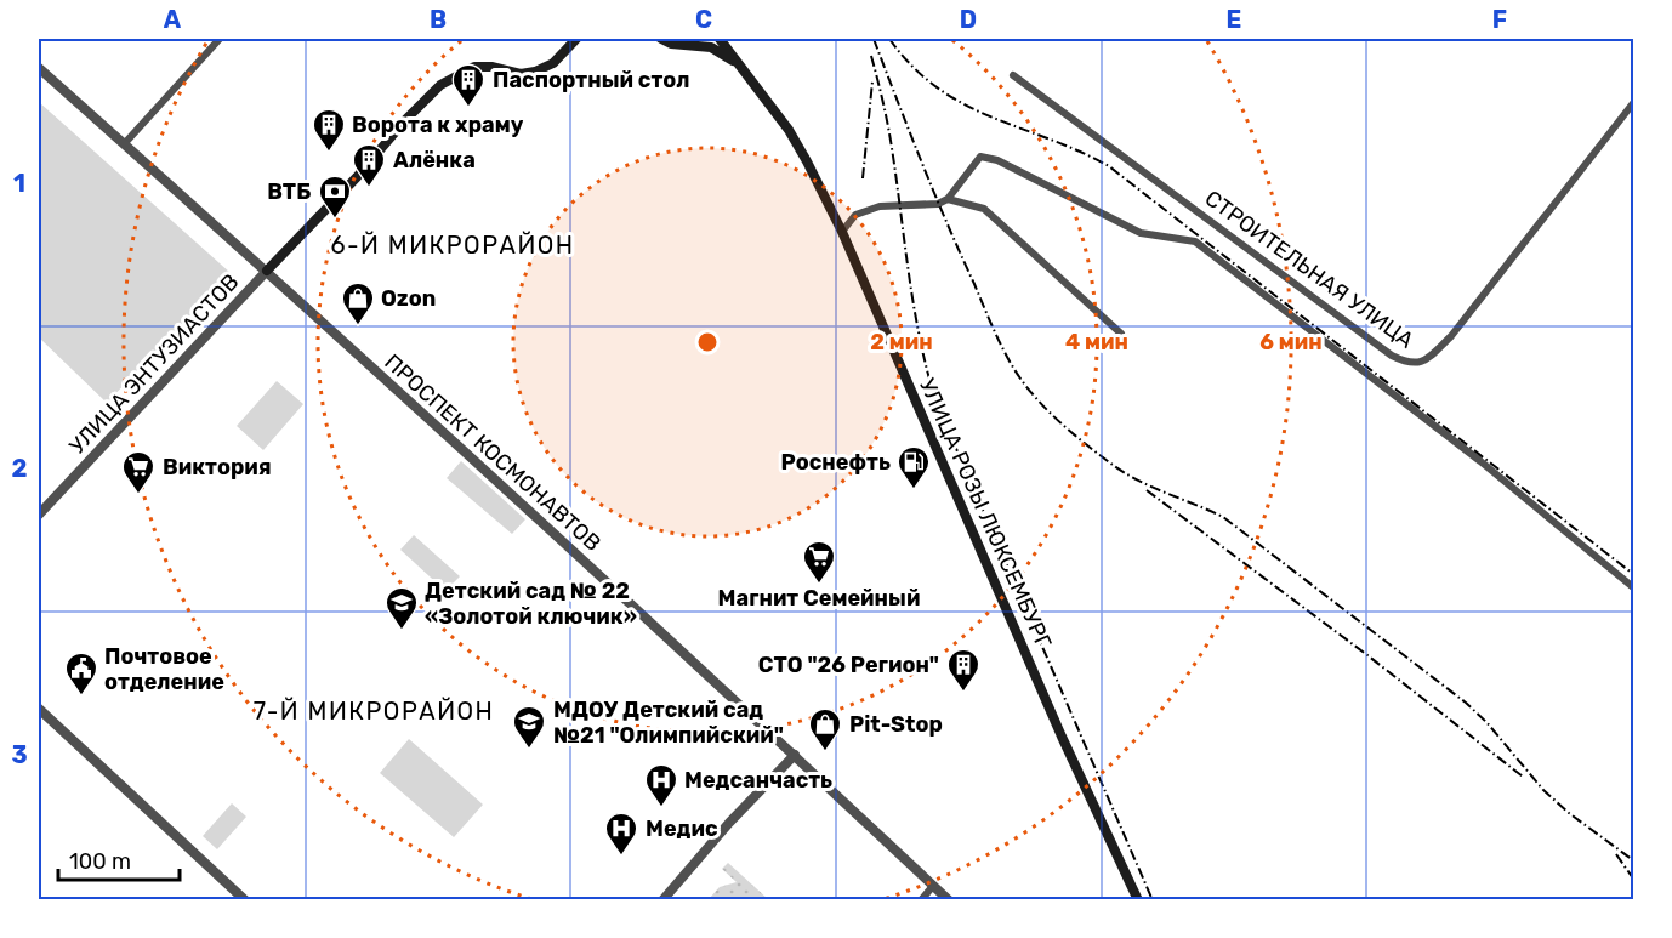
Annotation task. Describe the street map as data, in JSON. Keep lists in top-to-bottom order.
{
  "streets": {
    "main road": ["УЛИЦА РОЗЫ ЛЮКСЕМБУРГ"],
    "street": ["СТРОИТЕЛЬНАЯ УЛИЦА", "УЛИЦА ЭНТУЗИАСТОВ", "ПРОСПЕКТ КОСМОНАВТОВ"]
  },
  "crossings": [
    ["УЛИЦА ЭНТУЗИАСТОВ", "ПРОСПЕКТ КОСМОНАВТОВ"]
  ],
  "districts": ["6-Й МИКРОРАЙОН", "7-Й МИКРОРАЙОН"],
  "places": {
    "building": [
      "Паспортный стол",
      "Ворота к храму",
      "Алёнка",
      "СТО \"26 Регион\""
    ],
    "bank": ["ВТБ"],
    "shop": ["Ozon", "Pit-Stop"],
    "fuel station": ["Роснефть"],
    "supermarket": ["Виктория", "Магнит Семейный"],
    "school or university": ["Детский сад № 22 «Золотой ключик»", "МДОУ Детский сад №21 \"Олимпийский\""],
    "public building": ["Почтовое отделение"],
    "hospital": ["Медсанчасть", "Медис"]
  },
  "scale_bar": "100 m",
  "grid": {
    "columns": [
      "A",
      "B",
      "C",
      "D",
      "E",
      "F"
    ],
    "rows": ["1", "2", "3"]
  },
  "rings": ["2 мин", "4 мин", "6 мин"]
}
